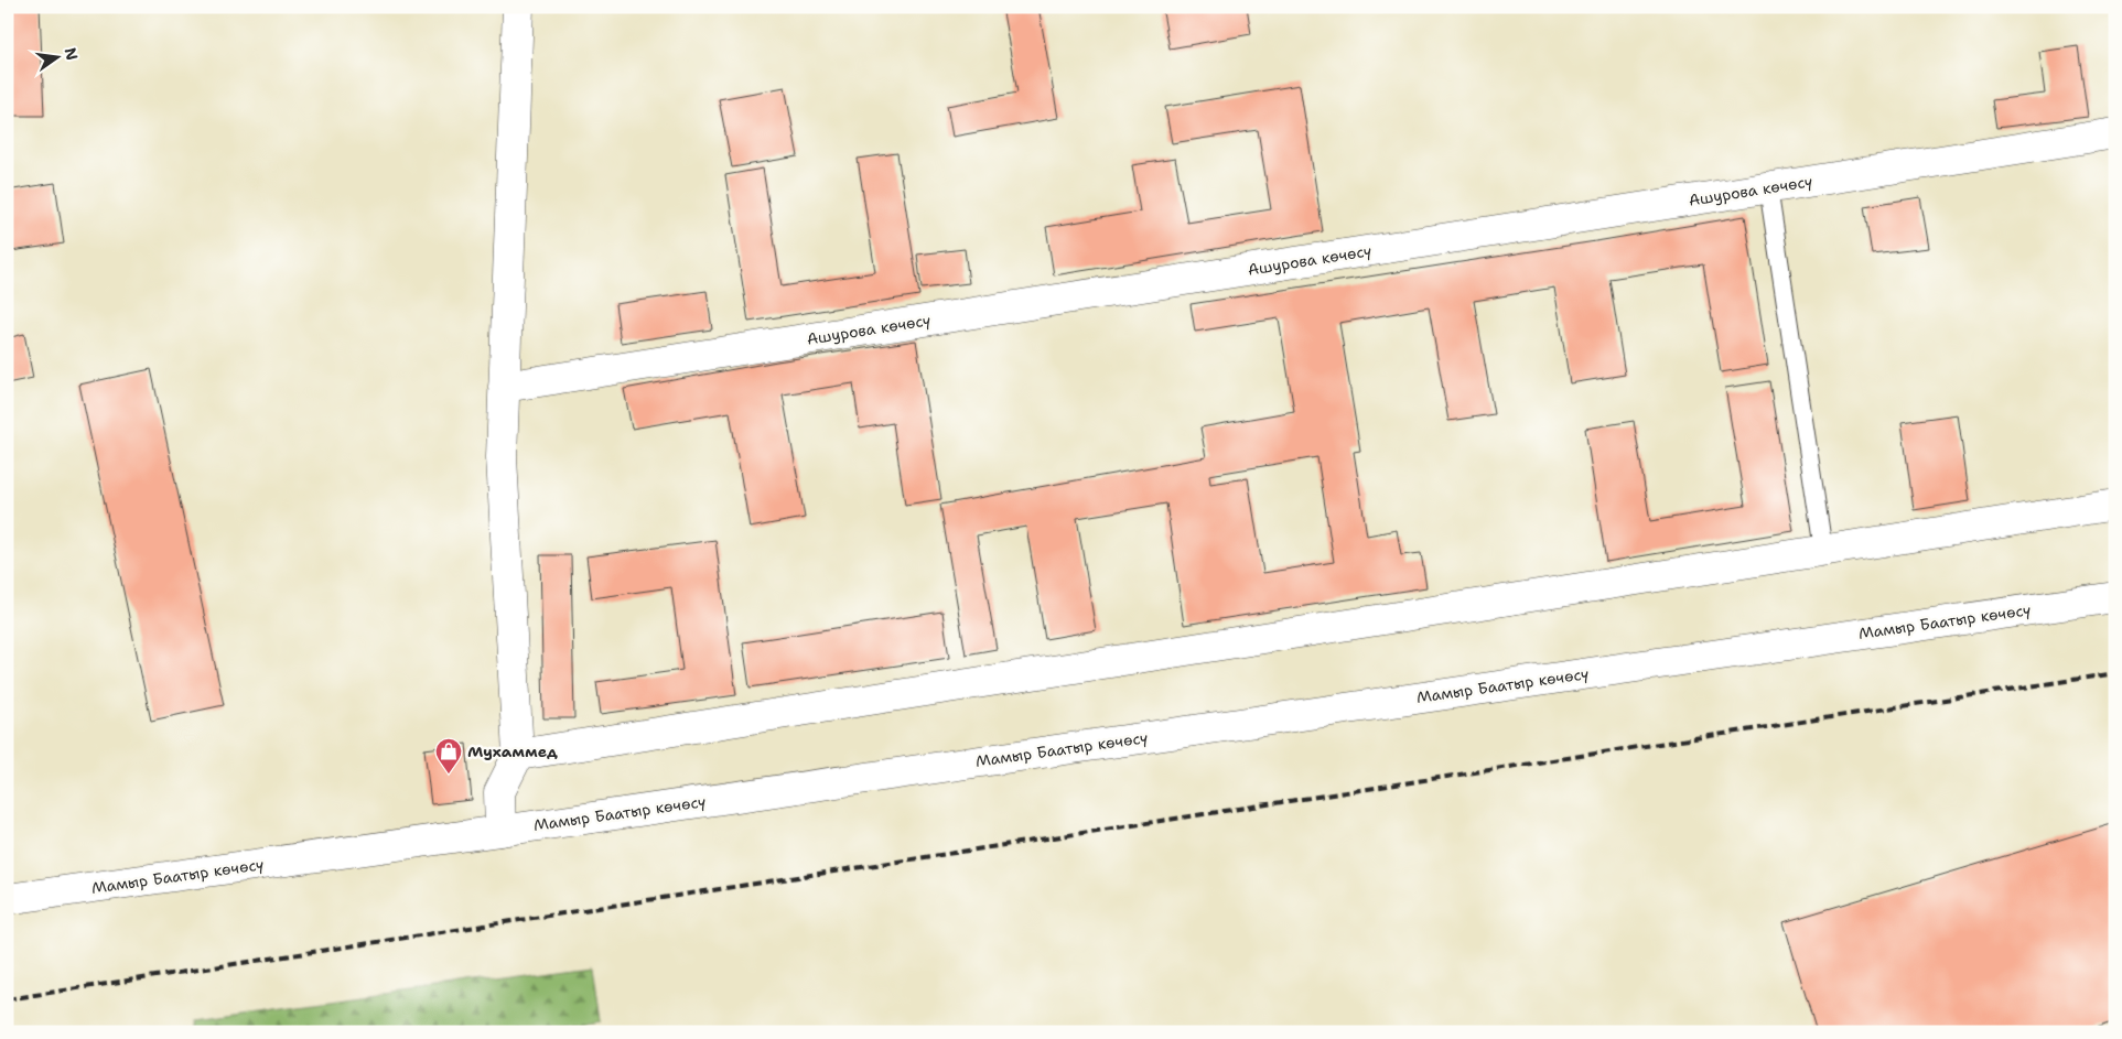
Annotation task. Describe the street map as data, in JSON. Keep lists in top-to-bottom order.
{
  "streets": {
    "street": ["Ашурова көчөсү", "Мамыр Баатыр көчөсү"]
  },
  "places": {
    "shop": ["Мухаммед"]
  },
  "north": "right"
}
